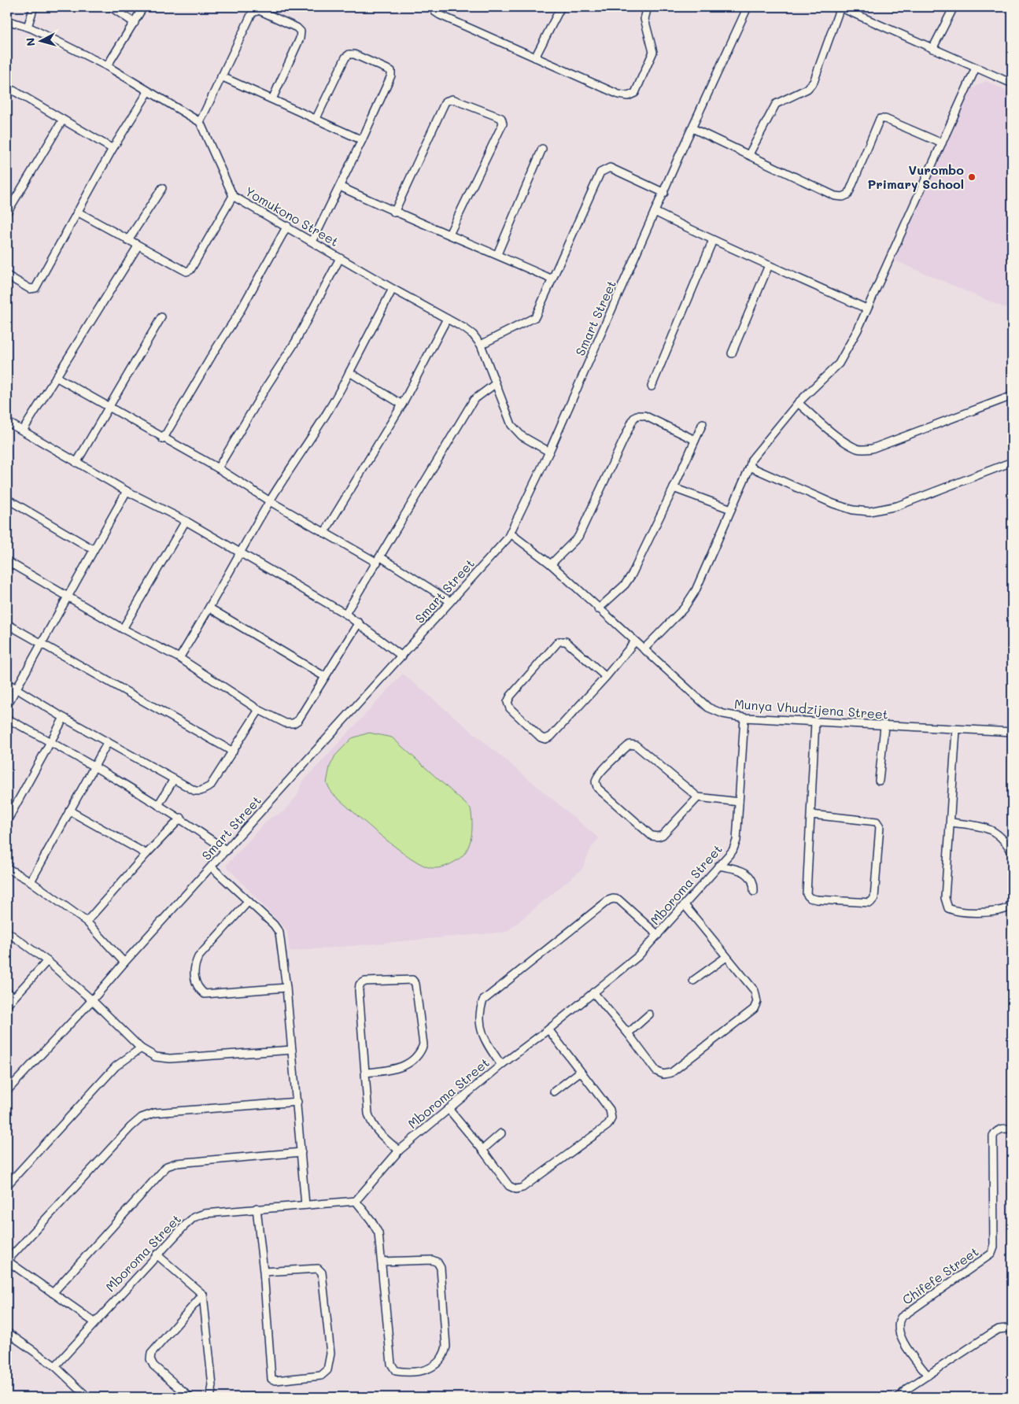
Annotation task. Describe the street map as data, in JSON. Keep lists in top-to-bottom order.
{
  "streets": {
    "street": [
      "Yomukono Street",
      "Smart Street",
      "Munya Vhudzijena Street",
      "Mboroma Street",
      "Chifefe Street"
    ]
  },
  "crossings": [
    ["Yomukono Street", "Smart Street"],
    ["Smart Street", "Munya Vhudzijena Street"],
    ["Munya Vhudzijena Street", "Mboroma Street"]
  ],
  "places": ["Vurombo Primary School"],
  "north": "left"
}
